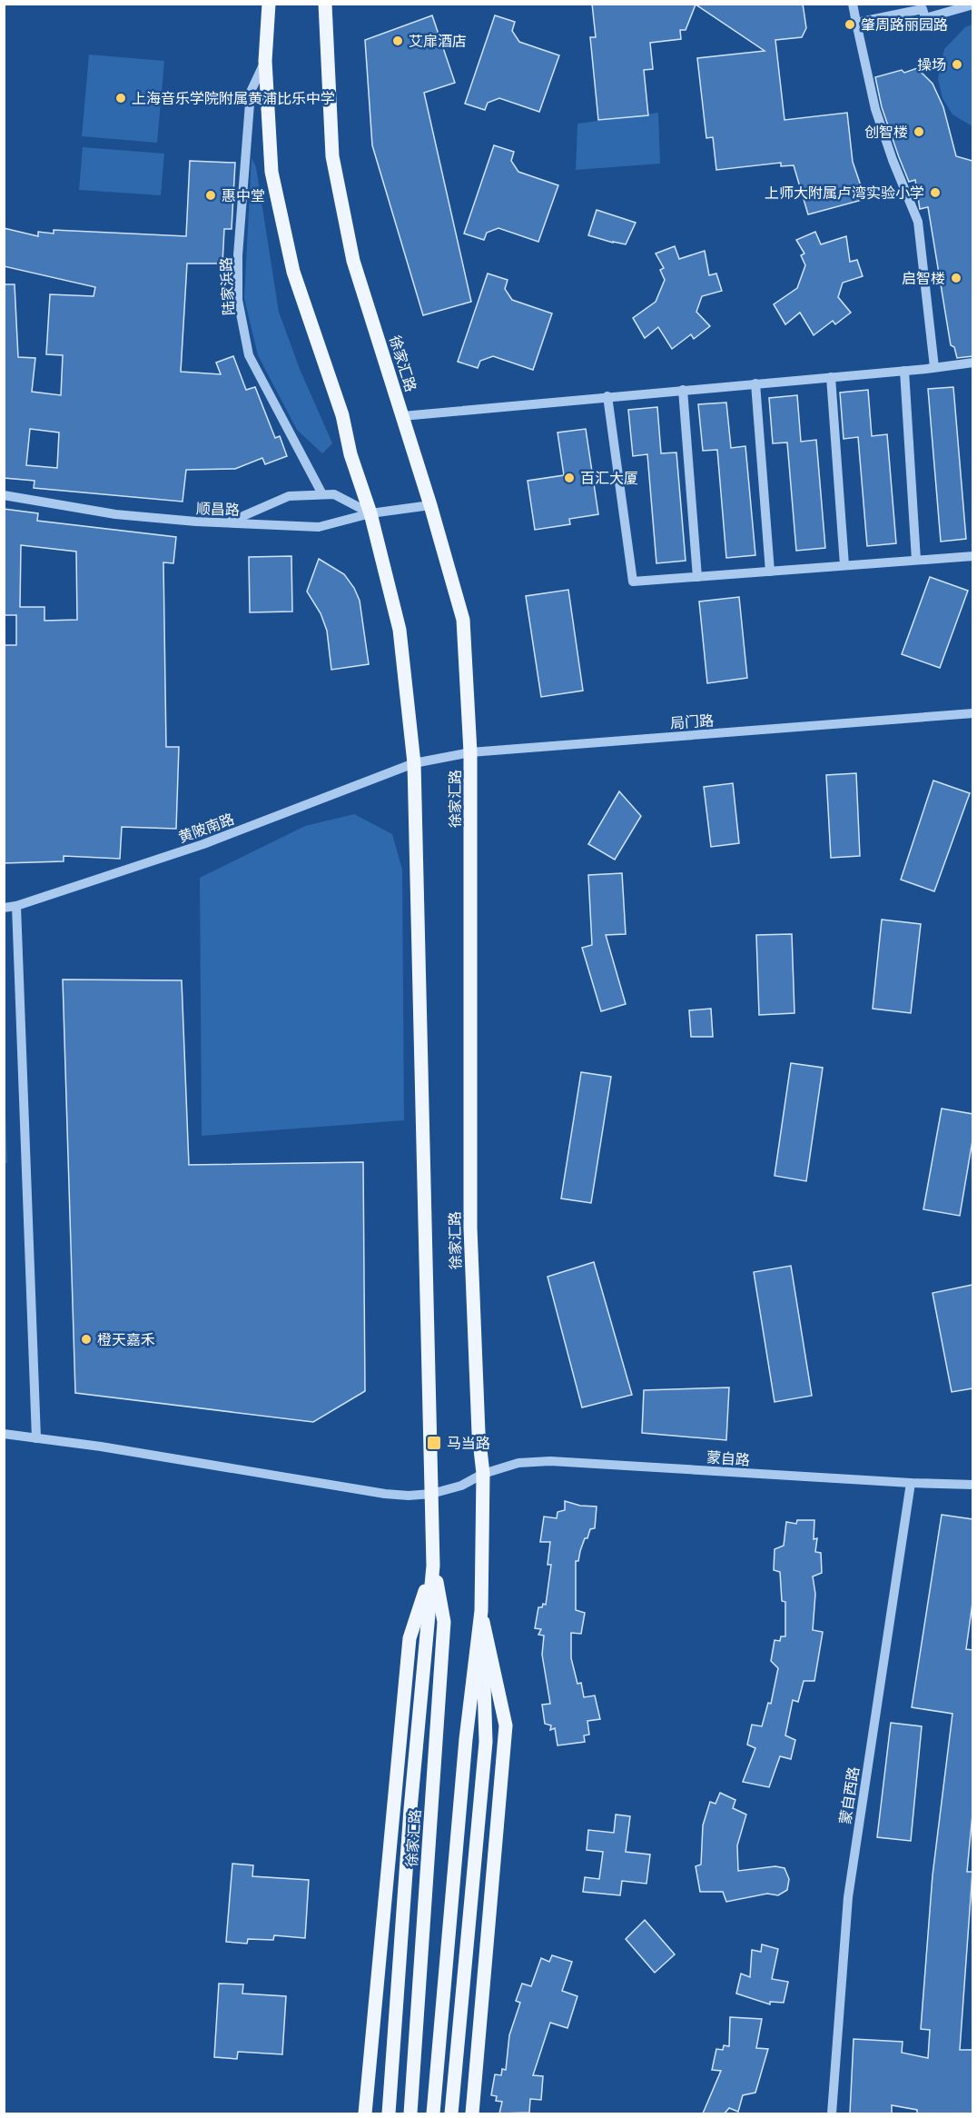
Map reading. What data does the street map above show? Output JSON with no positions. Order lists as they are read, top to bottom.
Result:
{
  "streets": {
    "main road": ["徐家汇路"],
    "street": [
      "陆家浜路",
      "顺昌路",
      "局门路",
      "黄陂南路",
      "蒙自路",
      "蒙自西路"
    ]
  },
  "crossings": [
    ["陆家浜路", "徐家汇路"],
    ["徐家汇路", "顺昌路"],
    ["徐家汇路", "局门路"],
    ["徐家汇路", "黄陂南路"],
    ["徐家汇路", "蒙自路"],
    ["局门路", "黄陂南路"],
    ["蒙自路", "蒙自西路"]
  ],
  "places": {
    "other": [
      "肇周路丽园路",
      "艾扉酒店",
      "操场",
      "上海音乐学院附属黄浦比乐中学",
      "创智楼",
      "上师大附属卢湾实验小学",
      "惠中堂",
      "启智楼",
      "百汇大厦",
      "橙天嘉禾"
    ],
    "transit": ["马当路"]
  }
}
